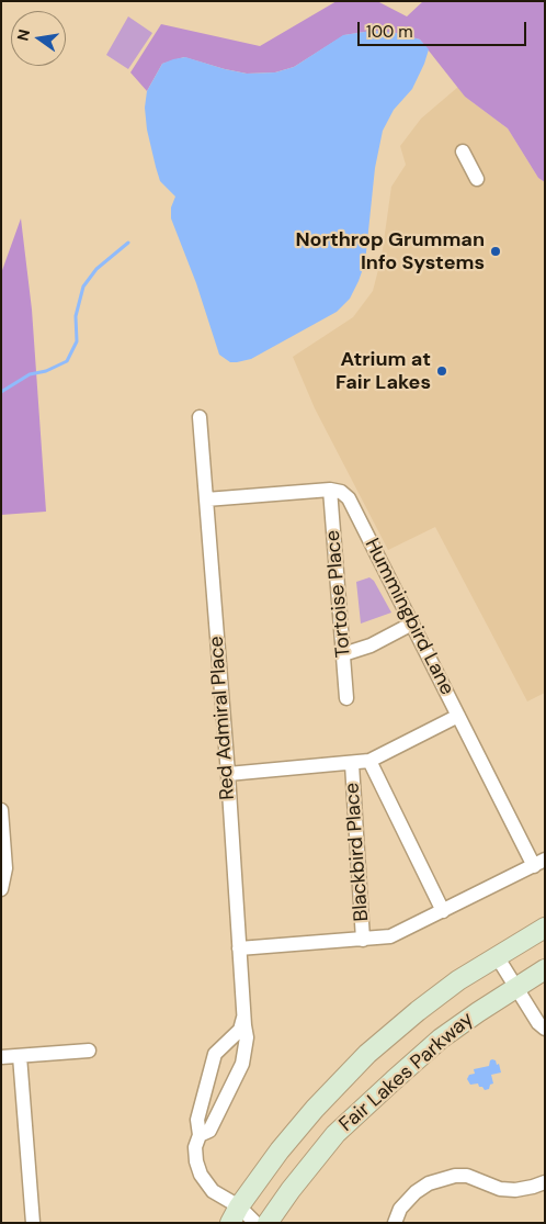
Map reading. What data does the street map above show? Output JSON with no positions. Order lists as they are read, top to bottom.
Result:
{
  "streets": {
    "main road": ["Fair Lakes Parkway"],
    "street": [
      "Tortoise Place",
      "Hummingbird Lane",
      "Red Admiral Place",
      "Blackbird Place"
    ]
  },
  "crossings": [
    ["Tortoise Place", "Hummingbird Lane"]
  ],
  "places": ["Northrop Grumman Info Systems", "Atrium at Fair Lakes"],
  "scale_bar": "100 m",
  "north": "left"
}
